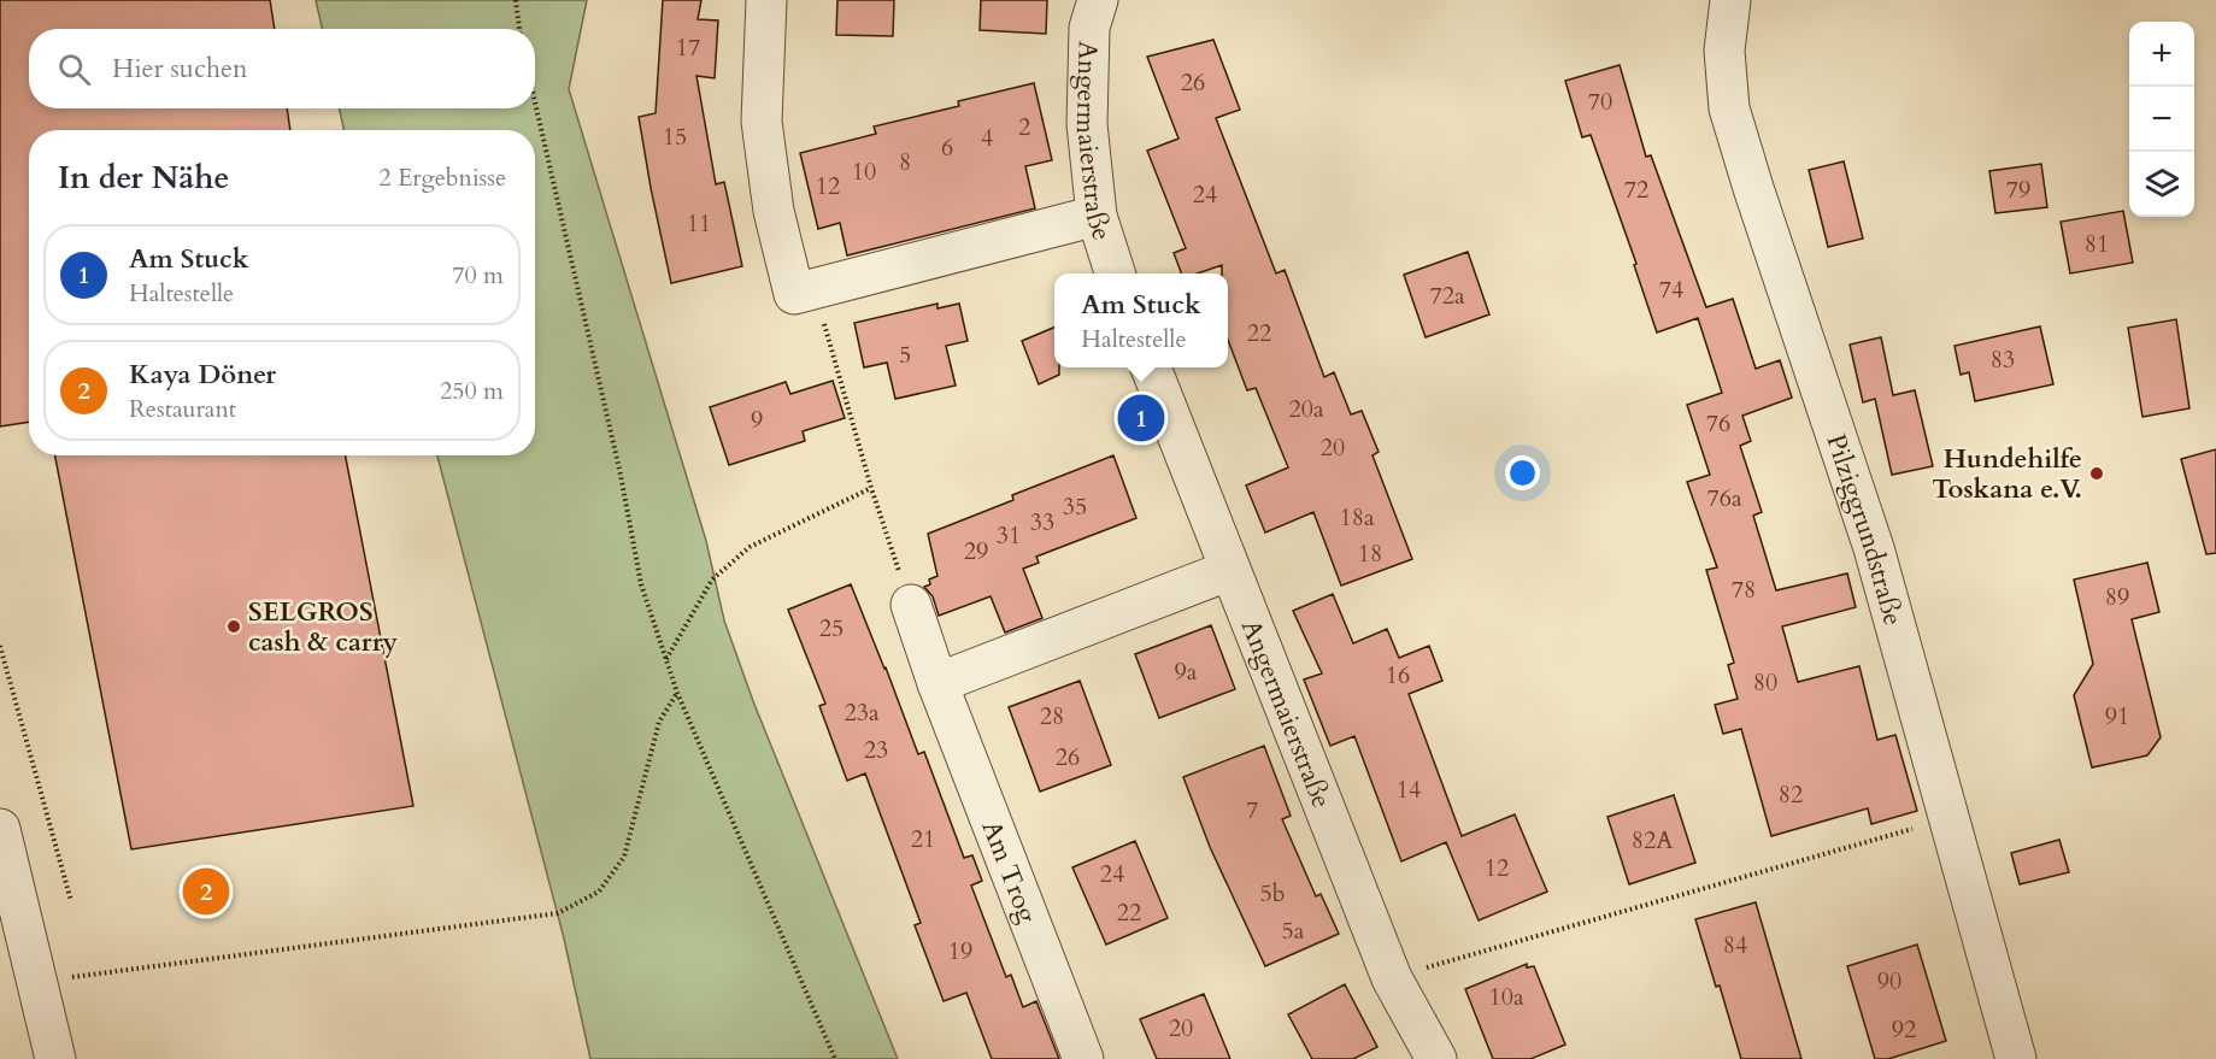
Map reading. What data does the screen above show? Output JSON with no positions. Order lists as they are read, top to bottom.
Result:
{
  "streets": {
    "street": ["Angermaierstraße", "Pilziggrundstraße", "Am Trog"]
  },
  "places": ["Hundehilfe Toskana e.V.", "SELGROS cash & carry"],
  "house_numbers": [
    "17",
    "26",
    "70",
    "2",
    "15",
    "4",
    "6",
    "8",
    "10",
    "12",
    "72",
    "79",
    "24",
    "11",
    "81",
    "74",
    "72a",
    "22",
    "5",
    "83",
    "20a",
    "9",
    "76",
    "20",
    "76a",
    "35",
    "18a",
    "33",
    "31",
    "29",
    "18",
    "78",
    "89",
    "25",
    "9a",
    "16",
    "80",
    "23a",
    "28",
    "91",
    "23",
    "26",
    "14",
    "82",
    "7",
    "21",
    "82A",
    "12",
    "24",
    "5b",
    "22",
    "5a",
    "84",
    "19",
    "90",
    "10a",
    "20",
    "92"
  ],
  "page": {
    "map_buttons": ["+", "−"],
    "search": "Hier suchen",
    "heading": ["In der Nähe", "2 Ergebnisse"],
    "list": [
      {
        "mark": "1",
        "name": "Am Stuck",
        "note": "Haltestelle",
        "value": "70 m"
      },
      {
        "mark": "2",
        "name": "Kaya Döner",
        "note": "Restaurant",
        "value": "250 m"
      }
    ],
    "popup": ["Am Stuck", "Haltestelle"],
    "pins": ["1", "2"]
  }
}
